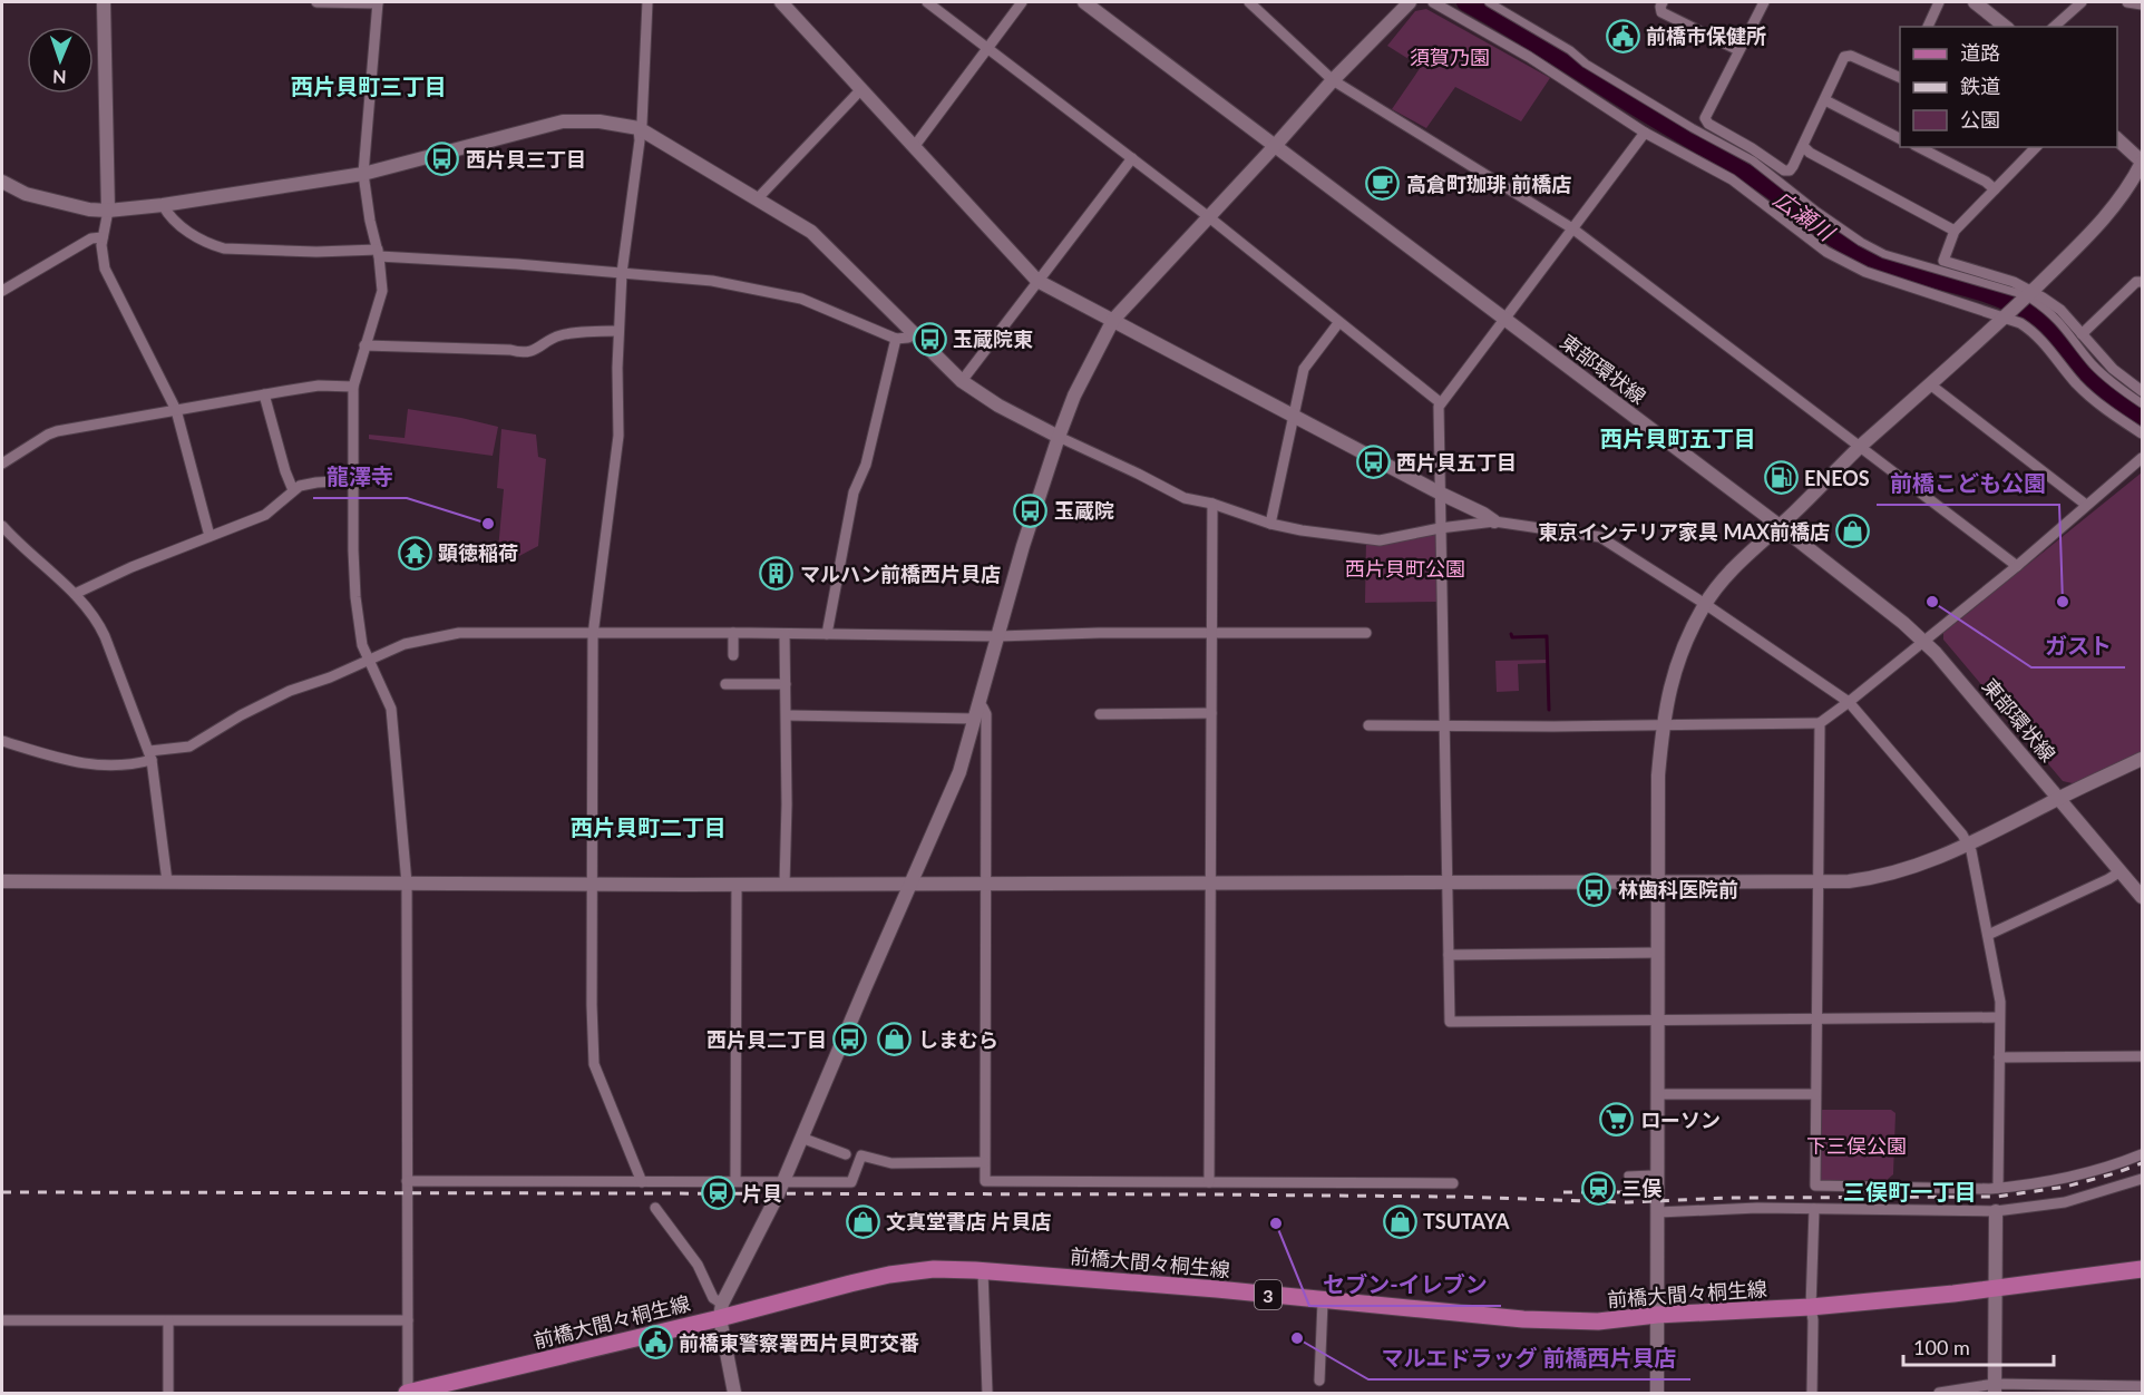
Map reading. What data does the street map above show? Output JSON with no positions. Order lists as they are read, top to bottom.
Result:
{
  "streets": {
    "main road": ["前橋大間々桐生線", "3"],
    "street": ["東部環状線"]
  },
  "districts": [
    "西片貝町三丁目",
    "西片貝町五丁目",
    "西片貝町二丁目",
    "三俣町一丁目"
  ],
  "water": ["広瀬川"],
  "parks": ["須賀乃園", "西片貝町公園", "下三俣公園"],
  "places": {
    "public building": ["前橋市保健所", "前橋東警察署西片貝町交番"],
    "bus stop": [
      "西片貝三丁目",
      "玉蔵院東",
      "西片貝五丁目",
      "玉蔵院",
      "林歯科医院前",
      "西片貝二丁目"
    ],
    "cafe": ["高倉町珈琲 前橋店"],
    "fuel station": ["ENEOS"],
    "other": [
      "龍澤寺",
      "ガスト",
      "前橋こども公園",
      "セブン-イレブン",
      "マルエドラッグ 前橋西片貝店"
    ],
    "shop": [
      "東京インテリア家具 MAX前橋店",
      "しまむら",
      "文真堂書店 片貝店",
      "TSUTAYA"
    ],
    "temple": ["顕徳稲荷"],
    "building": ["マルハン前橋西片貝店"],
    "supermarket": ["ローソン"],
    "station": ["三俣", "片貝"]
  },
  "legend": ["道路", "鉄道", "公園"],
  "scale_bar": "100 m",
  "north": "bottom"
}
